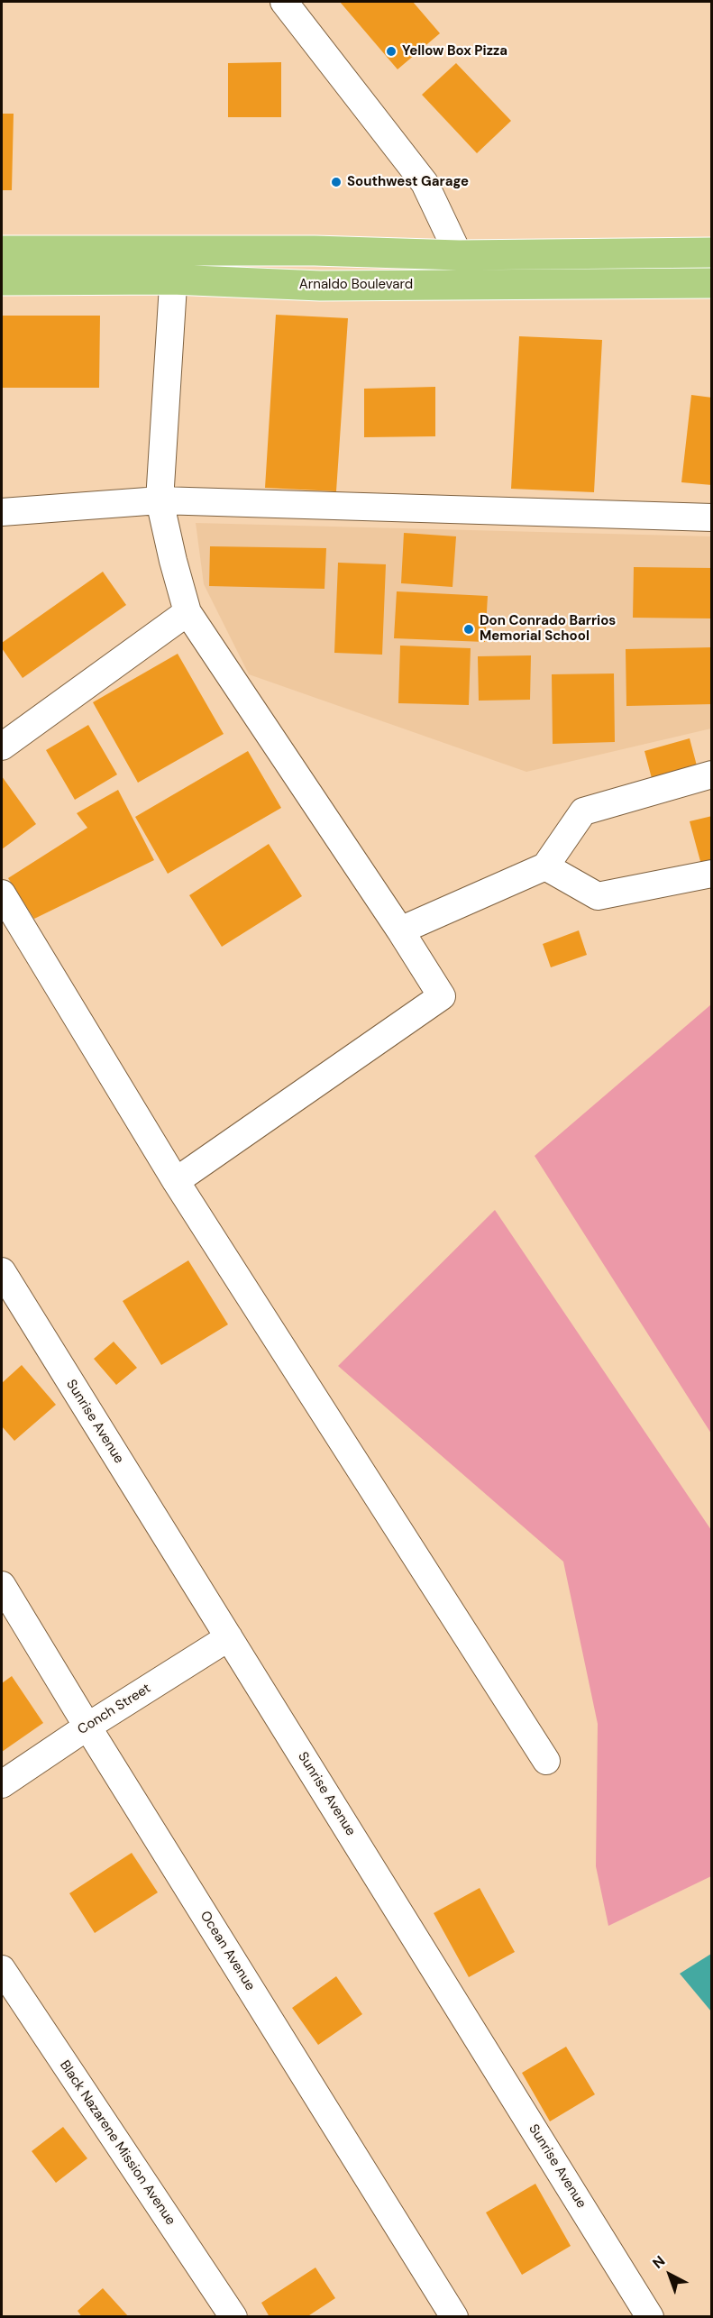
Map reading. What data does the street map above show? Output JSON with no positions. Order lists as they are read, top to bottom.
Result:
{
  "streets": {
    "highway": ["Arnaldo Boulevard"],
    "street": [
      "Sunrise Avenue",
      "Conch Street",
      "Ocean Avenue",
      "Black Nazarene Mission Avenue"
    ]
  },
  "crossings": [
    ["Sunrise Avenue", "Conch Street"],
    ["Conch Street", "Ocean Avenue"]
  ],
  "places": ["Yellow Box Pizza", "Southwest Garage", "Don Conrado Barrios Memorial School"],
  "north": "top left"
}
